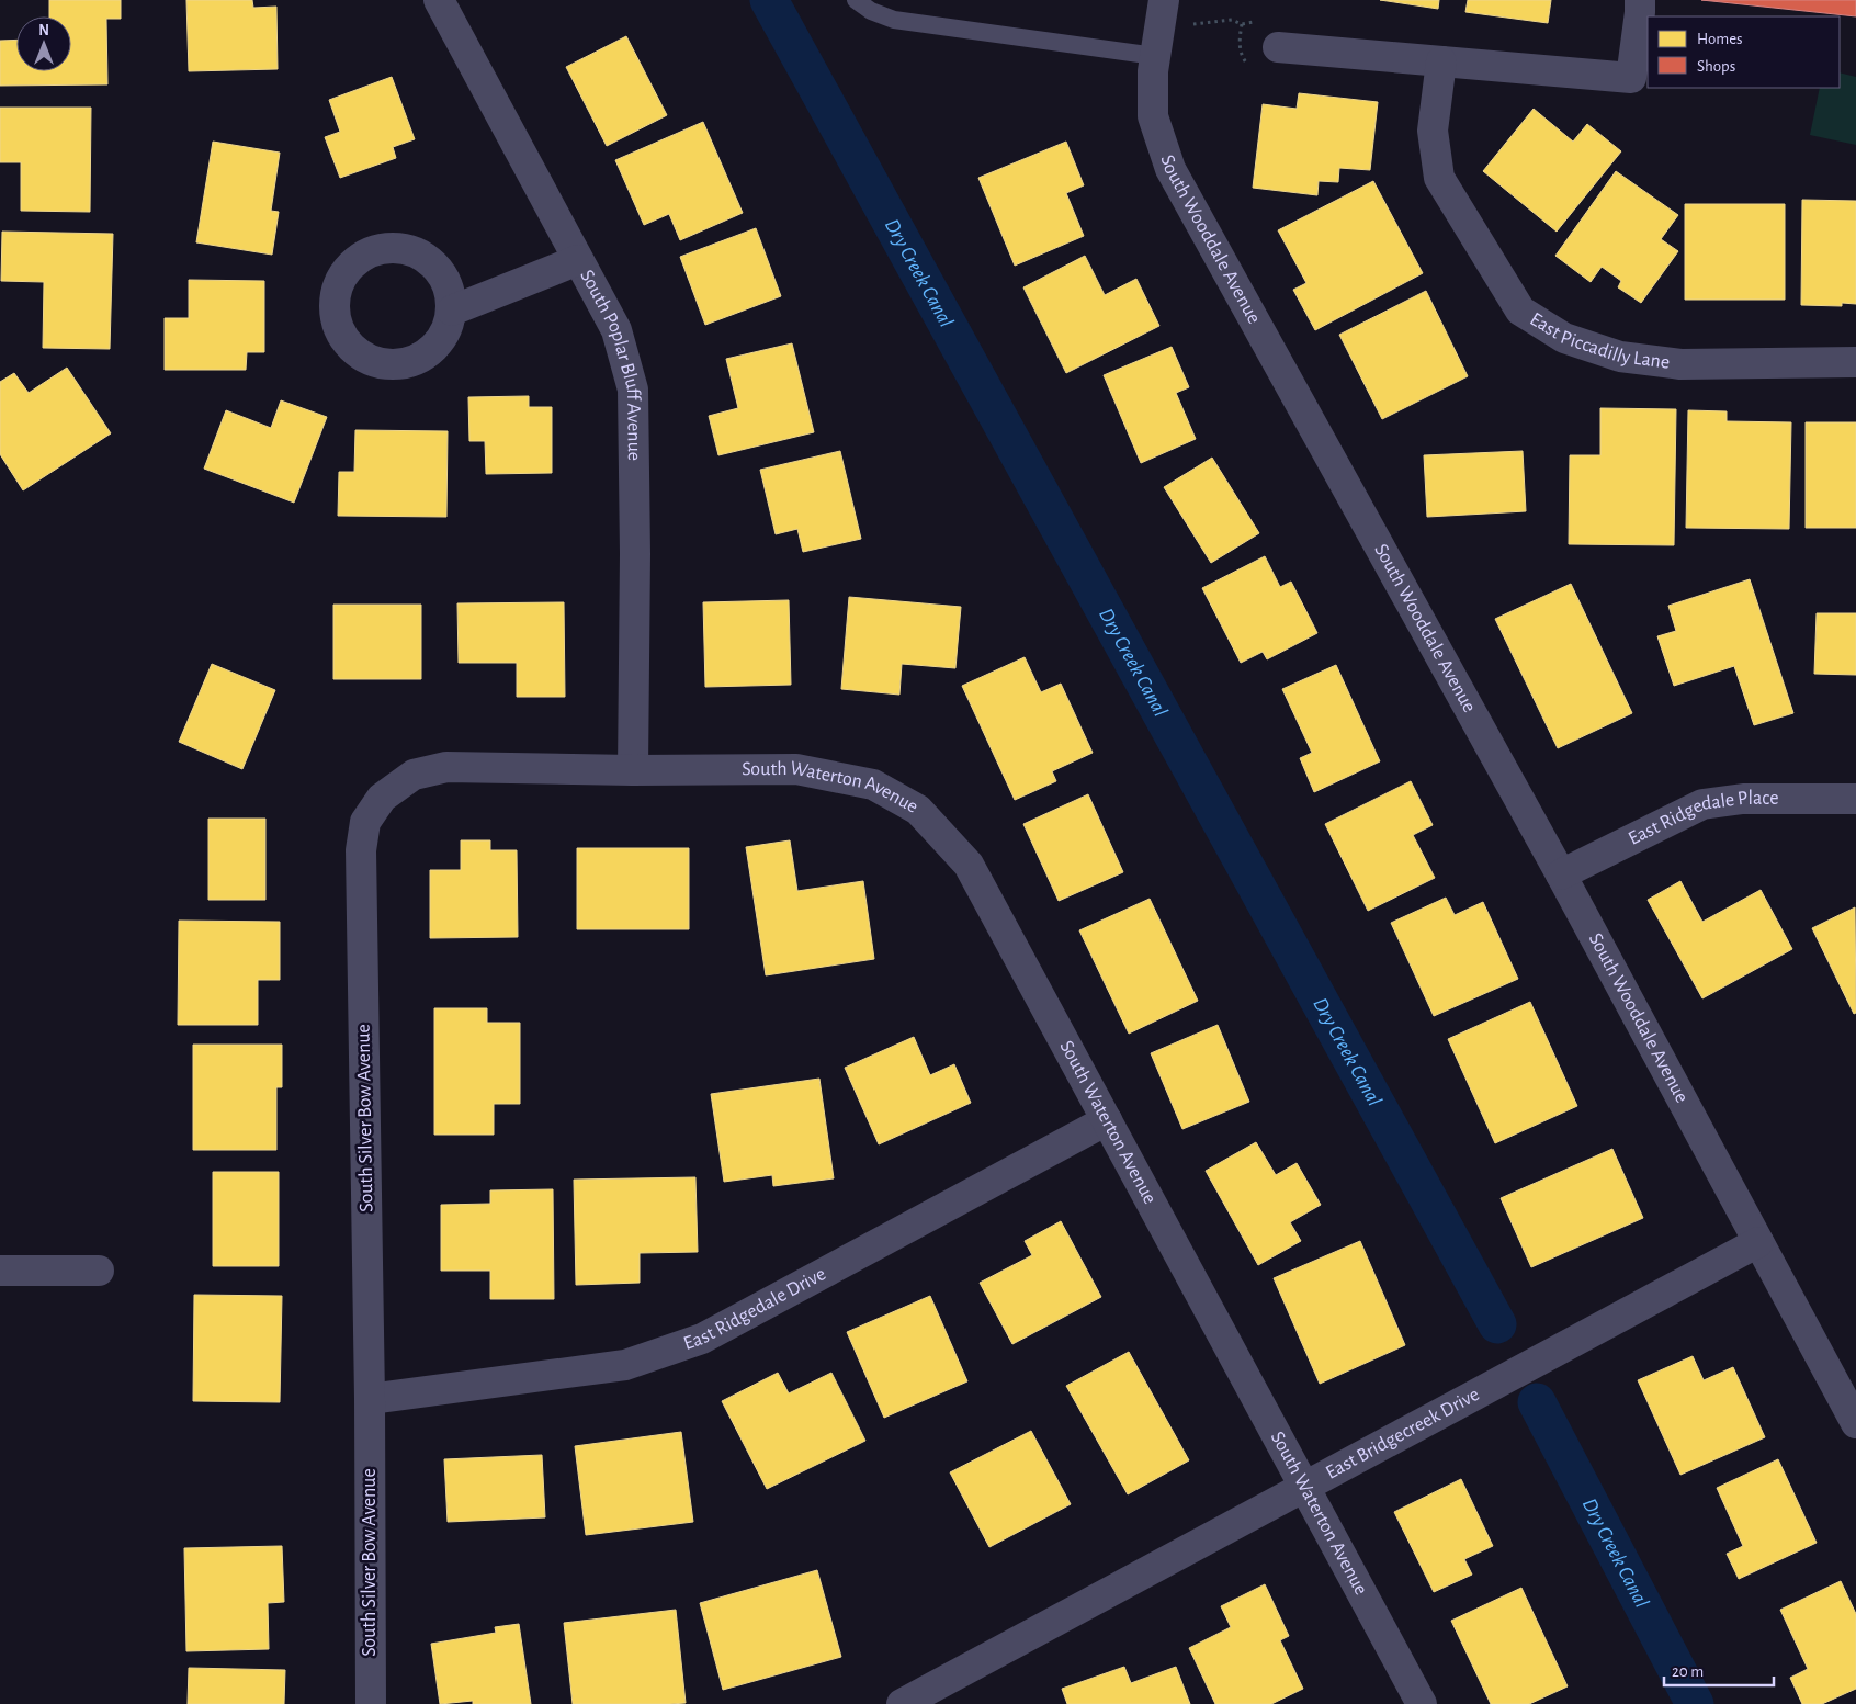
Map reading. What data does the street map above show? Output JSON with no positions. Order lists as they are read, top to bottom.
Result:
{
  "streets": {
    "street": [
      "South Wooddale Avenue",
      "East Piccadilly Lane",
      "South Poplar Bluff Avenue",
      "South Waterton Avenue",
      "East Ridgedale Place",
      "South Silver Bow Avenue",
      "East Ridgedale Drive",
      "East Bridgecreek Drive"
    ]
  },
  "crossings": [
    ["South Wooddale Avenue", "East Ridgedale Place"],
    ["South Wooddale Avenue", "East Bridgecreek Drive"],
    ["South Poplar Bluff Avenue", "South Waterton Avenue"],
    ["South Poplar Bluff Avenue", "South Silver Bow Avenue"],
    ["South Waterton Avenue", "South Silver Bow Avenue"],
    ["South Waterton Avenue", "East Ridgedale Drive"],
    ["South Waterton Avenue", "East Bridgecreek Drive"],
    ["South Silver Bow Avenue", "East Ridgedale Drive"]
  ],
  "water": ["Dry Creek Canal"],
  "legend": ["Homes", "Shops"],
  "scale_bar": "20 m",
  "north": "top"
}
